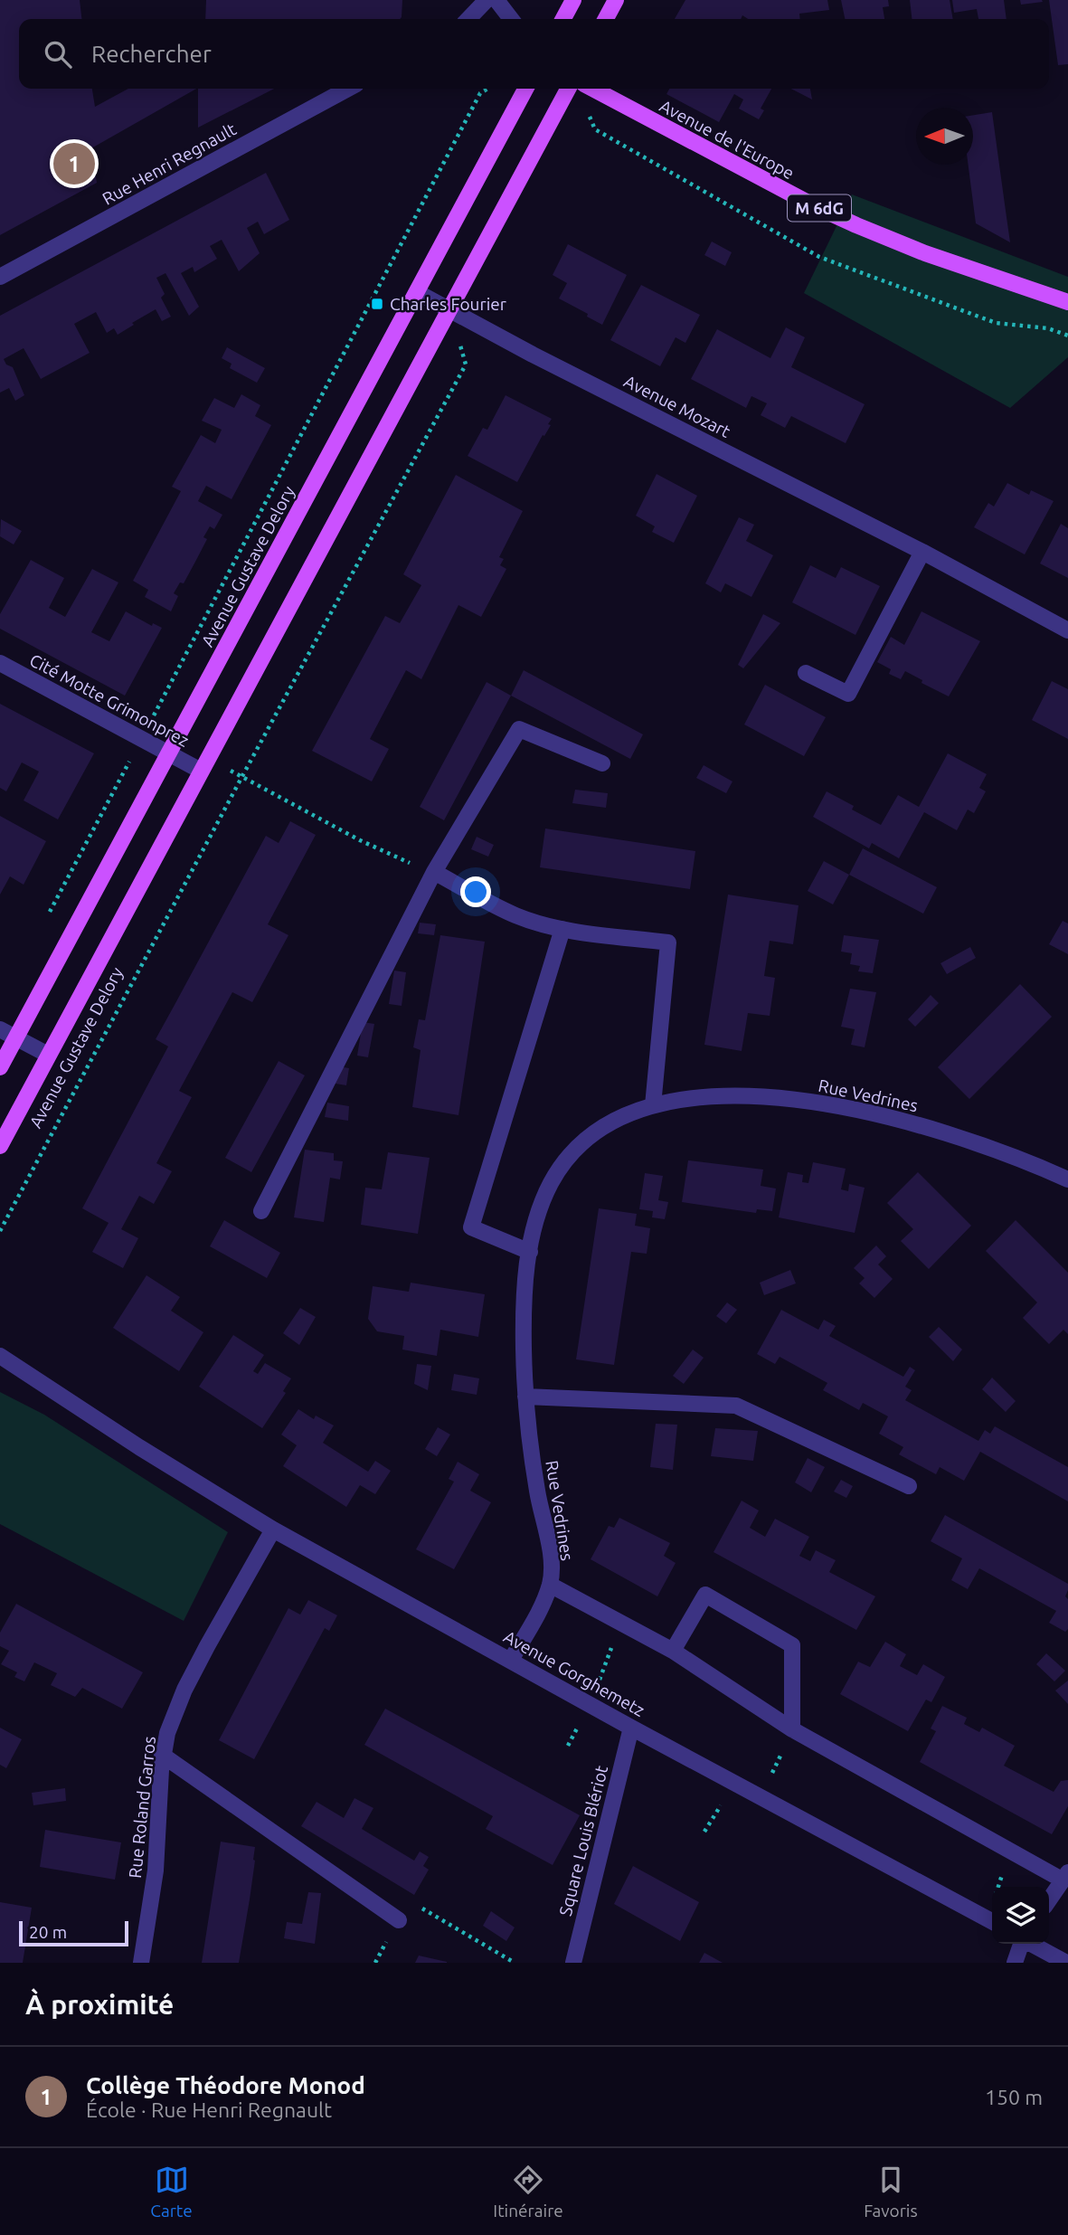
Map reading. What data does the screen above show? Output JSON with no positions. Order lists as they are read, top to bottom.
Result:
{
  "streets": {
    "main road": ["Avenue de l'Europe", "M 6dG", "Avenue Gustave Delory"],
    "street": [
      "Rue Henri Regnault",
      "Avenue Mozart",
      "Cité Motte Grimonprez",
      "Rue Vedrines",
      "Avenue Gorghemetz",
      "Rue Roland Garros",
      "Square Louis Blériot"
    ]
  },
  "crossings": [
    ["Avenue Mozart", "Avenue Gustave Delory"],
    ["Avenue Gustave Delory", "Cité Motte Grimonprez"],
    ["Rue Vedrines", "Avenue Gorghemetz"],
    ["Avenue Gorghemetz", "Rue Roland Garros"],
    ["Avenue Gorghemetz", "Square Louis Blériot"]
  ],
  "places": {
    "transit": ["Charles Fourier"]
  },
  "scale_bar": "20 m",
  "north": "left",
  "page": {
    "search": "Rechercher",
    "pins": "1",
    "scale": "20 m",
    "heading": "À proximité",
    "list": [
      {
        "mark": "1",
        "name": "Collège Théodore Monod",
        "note": "École · Rue Henri Regnault",
        "value": "150 m"
      }
    ],
    "nav": ["Carte", "Itinéraire", "Favoris"]
  }
}
